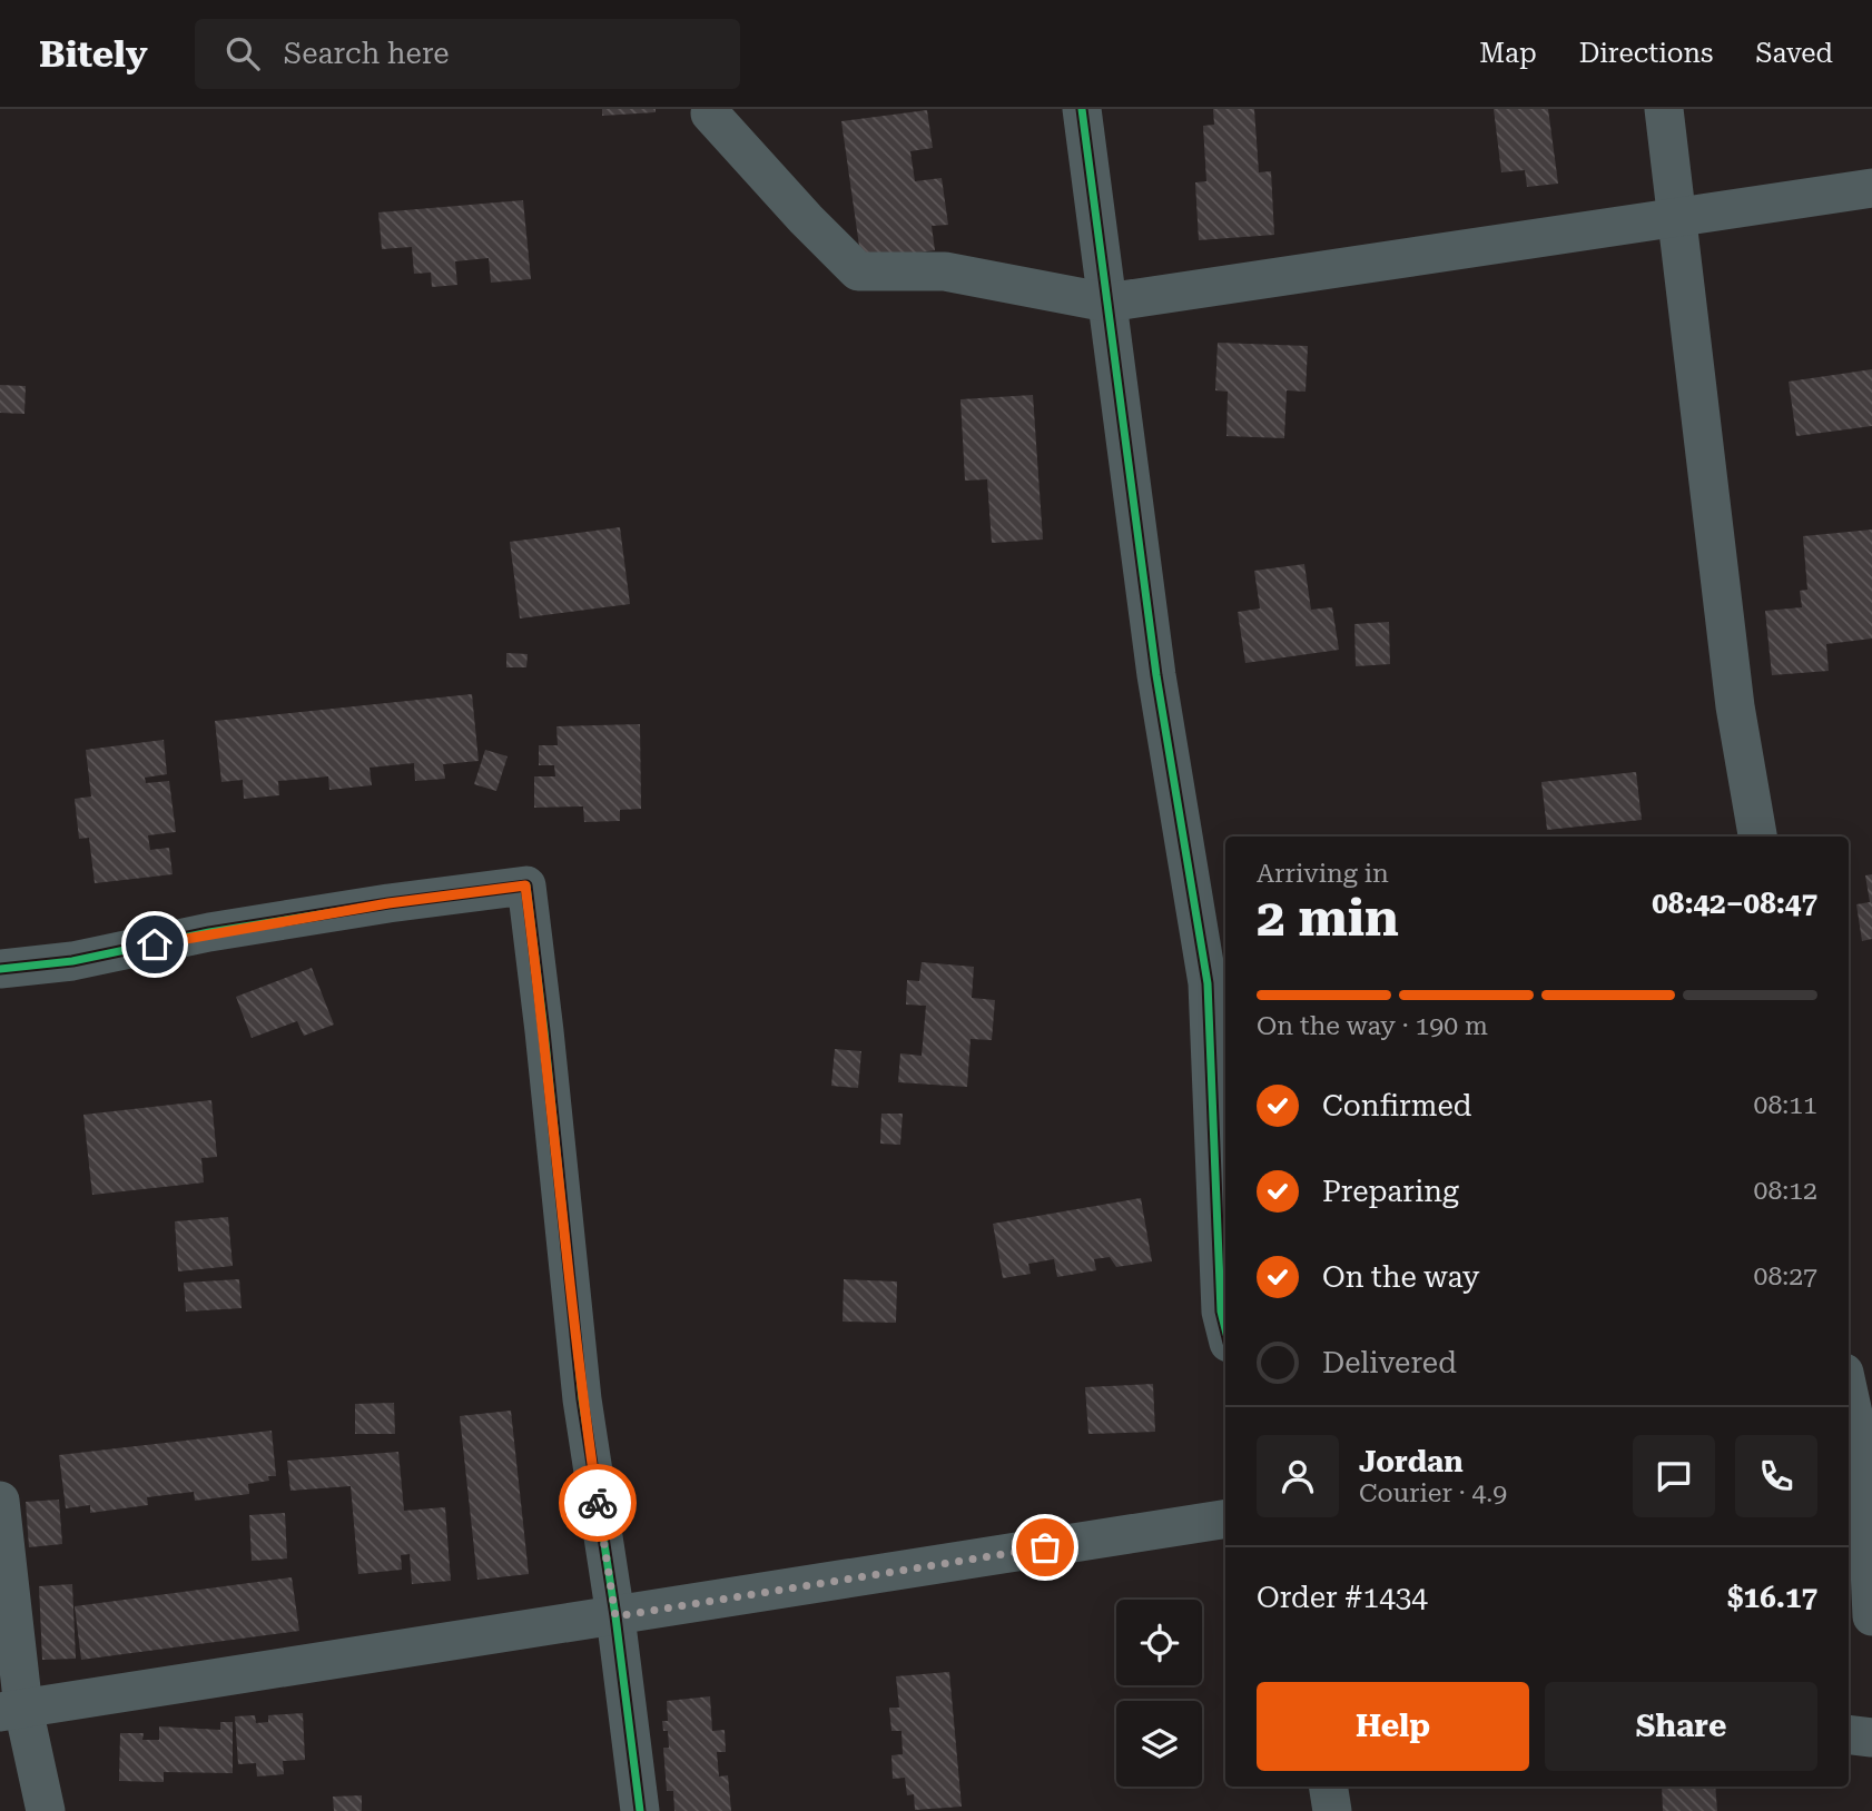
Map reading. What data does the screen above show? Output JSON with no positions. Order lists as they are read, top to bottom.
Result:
{
  "page": {
    "header": "Bitely",
    "search": "Search here",
    "nav": ["Map", "Directions", "Saved"],
    "heading": ["2 min", "Arriving in", "08:42–08:47"],
    "panel": [
      "Jordan",
      "Courier · 4.9",
      "Order #1434",
      "$16.17"
    ],
    "bar": "On the way · 190 m",
    "list": [
      ["Confirmed", "08:11"],
      ["Preparing", "08:12"],
      ["On the way", "08:27"],
      "Delivered"
    ],
    "buttons": ["Help", "Share"]
  }
}
